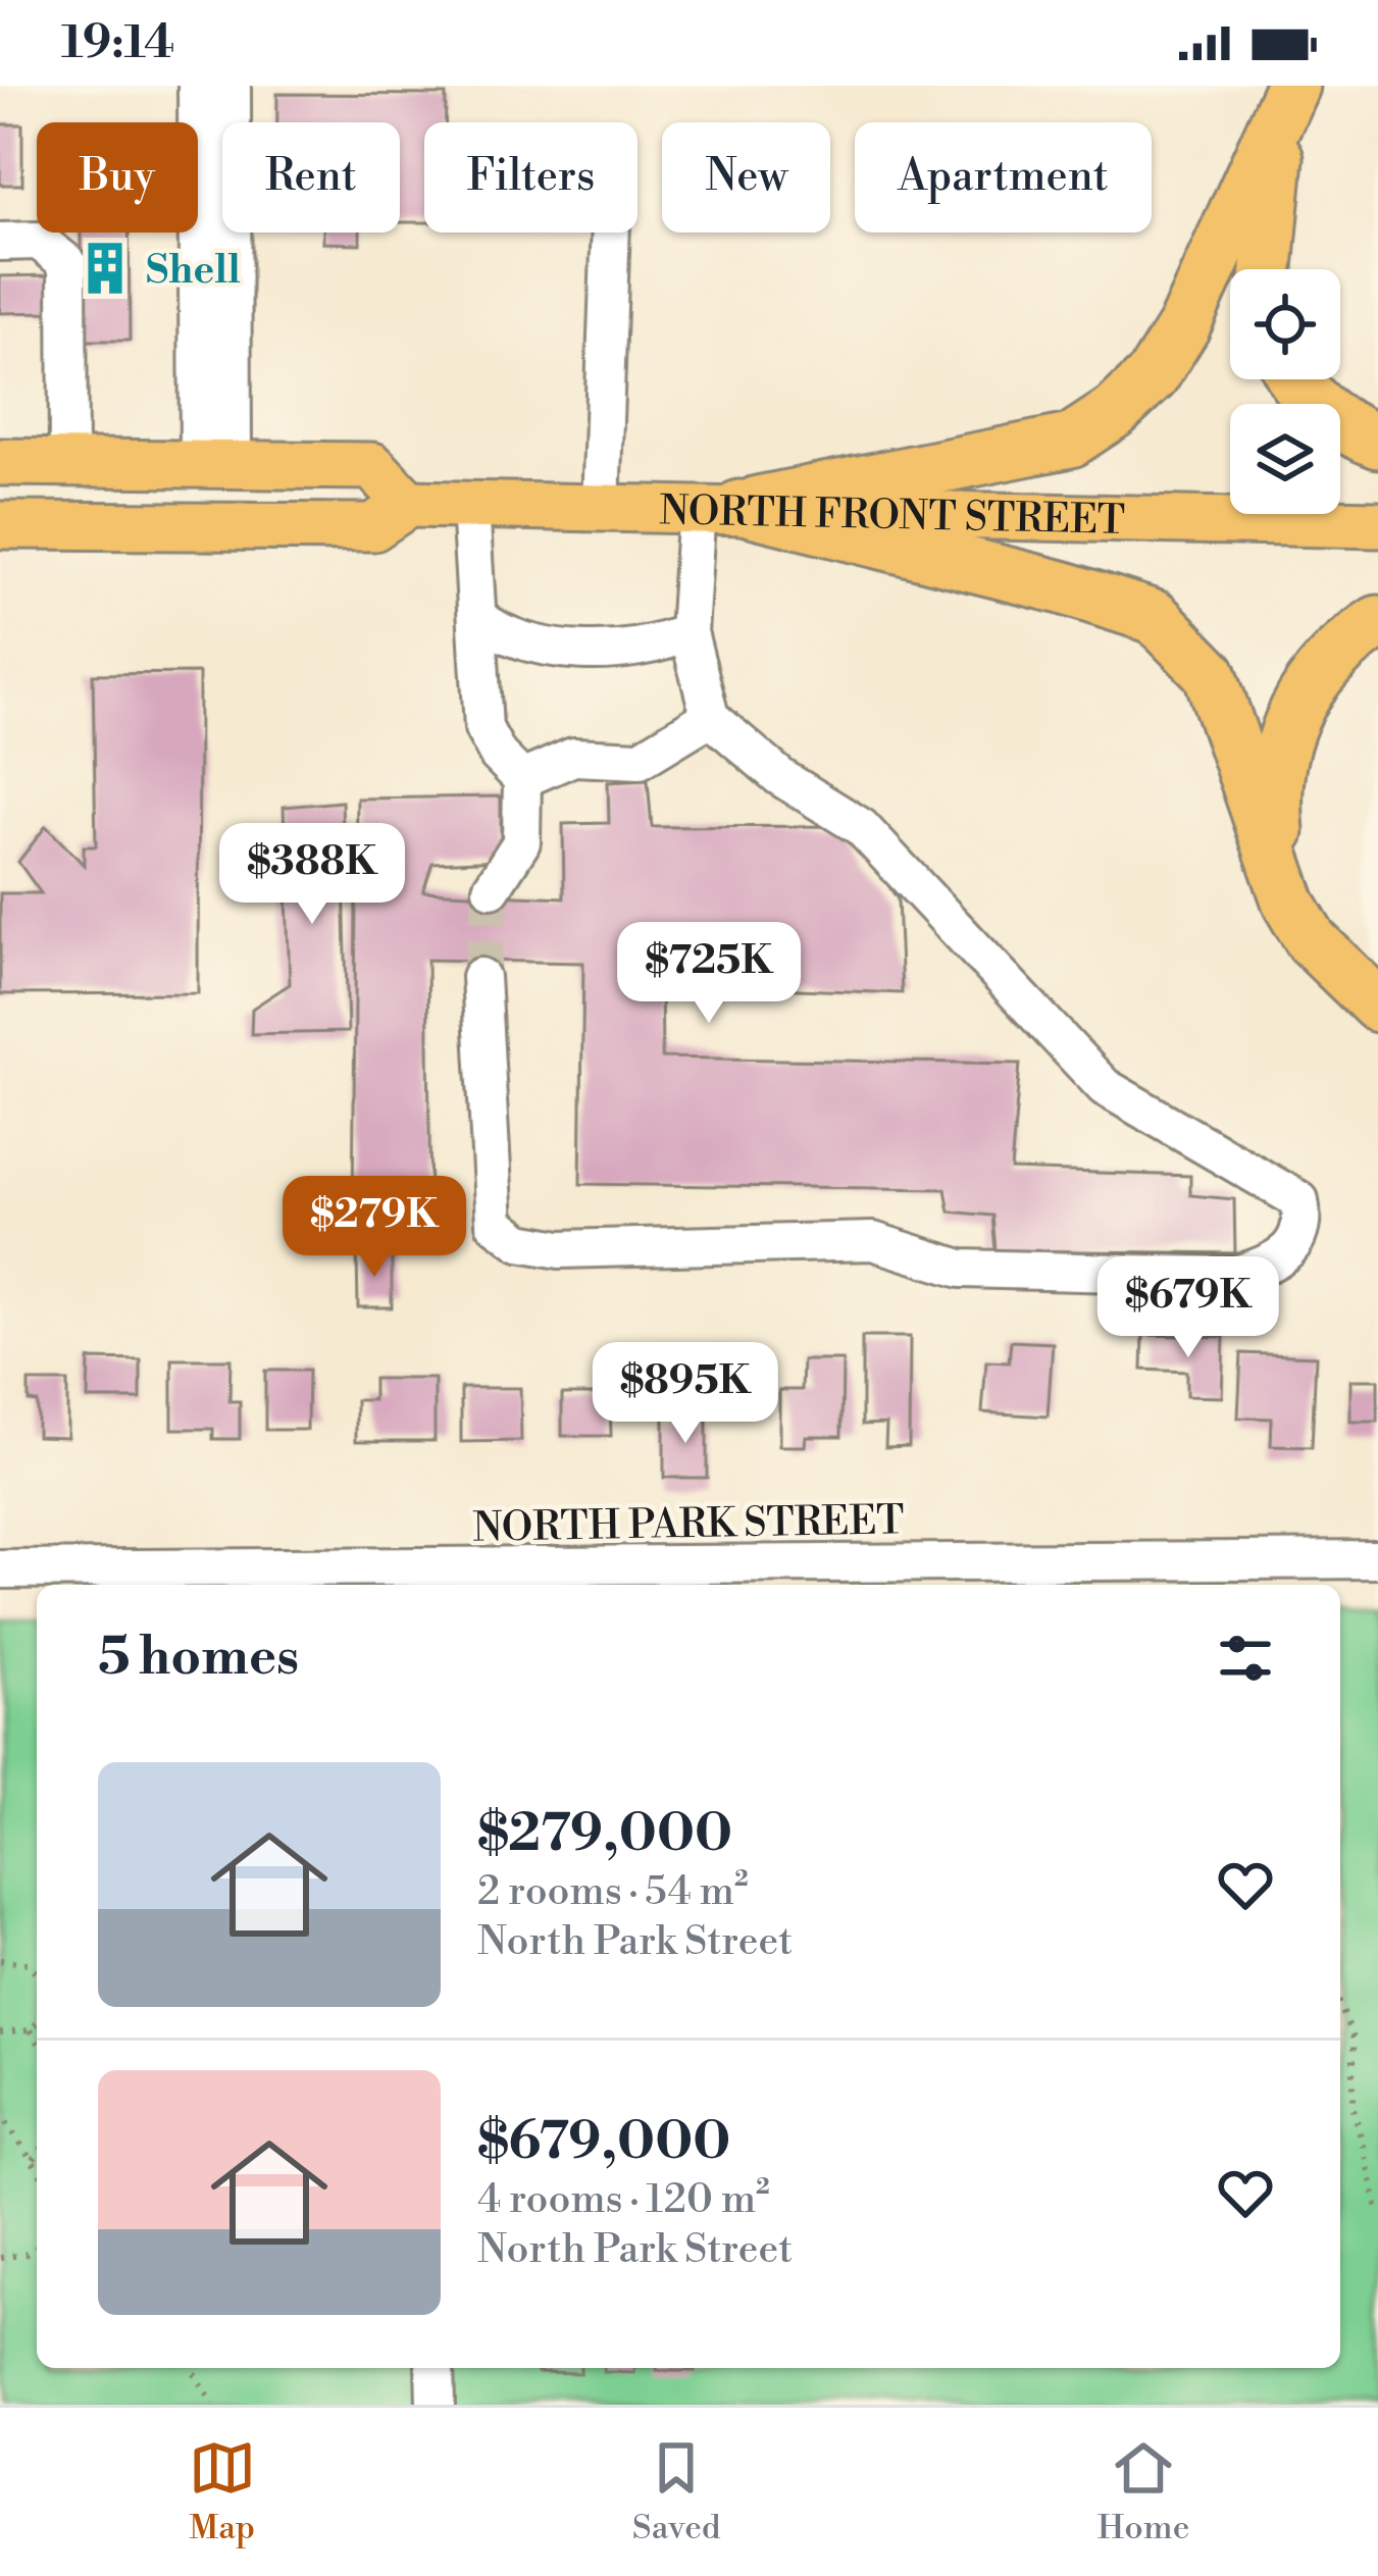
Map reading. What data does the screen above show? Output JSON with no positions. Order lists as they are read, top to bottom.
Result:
{
  "streets": {
    "main road": ["NORTH FRONT STREET"],
    "street": ["NORTH PARK STREET"]
  },
  "places": {
    "building": ["Shell"]
  },
  "page": {
    "status": "19:14",
    "chip": [
      "Buy",
      "Rent",
      "Filters",
      "New",
      "Apartment"
    ],
    "price": [
      "$388K",
      "$725K",
      "$279K",
      "$679K",
      "$895K"
    ],
    "heading": "5 homes",
    "list": [
      {
        "name": "$279,000",
        "note": "2 rooms · 54 m² · North Park Street"
      },
      {
        "name": "$679,000",
        "note": "4 rooms · 120 m² · North Park Street"
      }
    ],
    "tabs": ["Map", "Saved", "Home"]
  }
}
